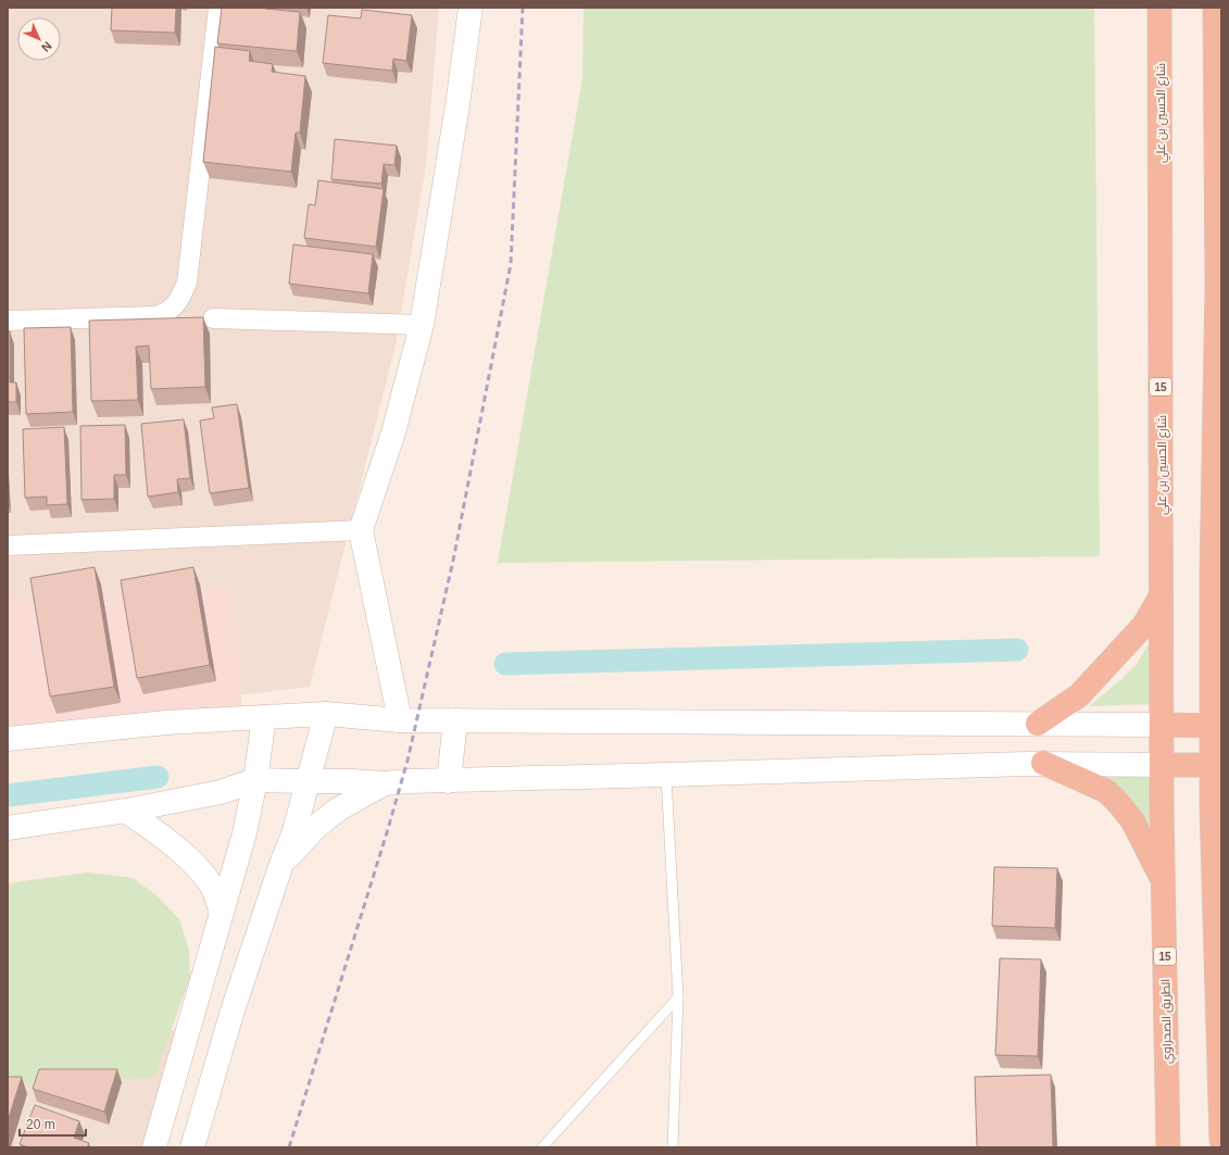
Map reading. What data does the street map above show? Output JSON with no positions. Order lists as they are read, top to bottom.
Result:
{
  "streets": {
    "highway": ["شارع الحسين بن علي", "15", "الطريق الصحراوي"]
  },
  "crossings": [
    ["شارع الحسين بن علي", "الطريق الصحراوي"]
  ],
  "scale_bar": "20 m",
  "north": "bottom right"
}
